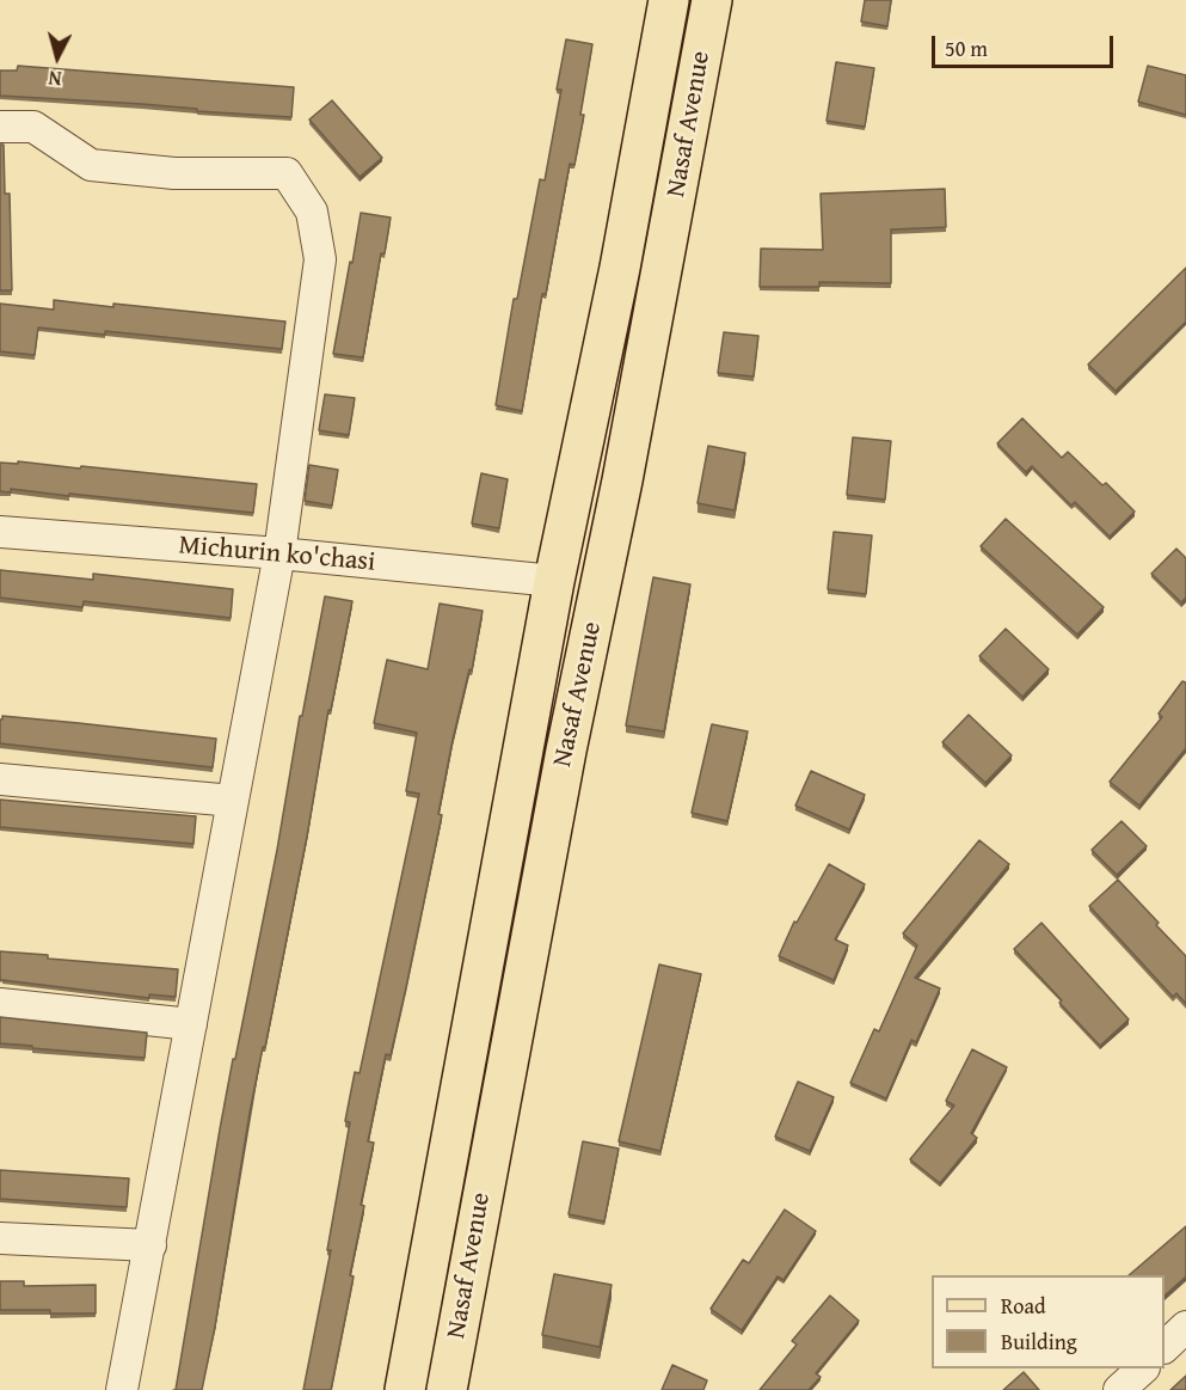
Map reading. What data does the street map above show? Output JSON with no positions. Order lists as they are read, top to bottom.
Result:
{
  "streets": {
    "main road": ["Nasaf Avenue"],
    "street": ["Michurin ko'chasi"]
  },
  "crossings": [
    ["Nasaf Avenue", "Michurin ko'chasi"]
  ],
  "legend": ["Road", "Building"],
  "scale_bar": "50 m",
  "north": "bottom"
}
